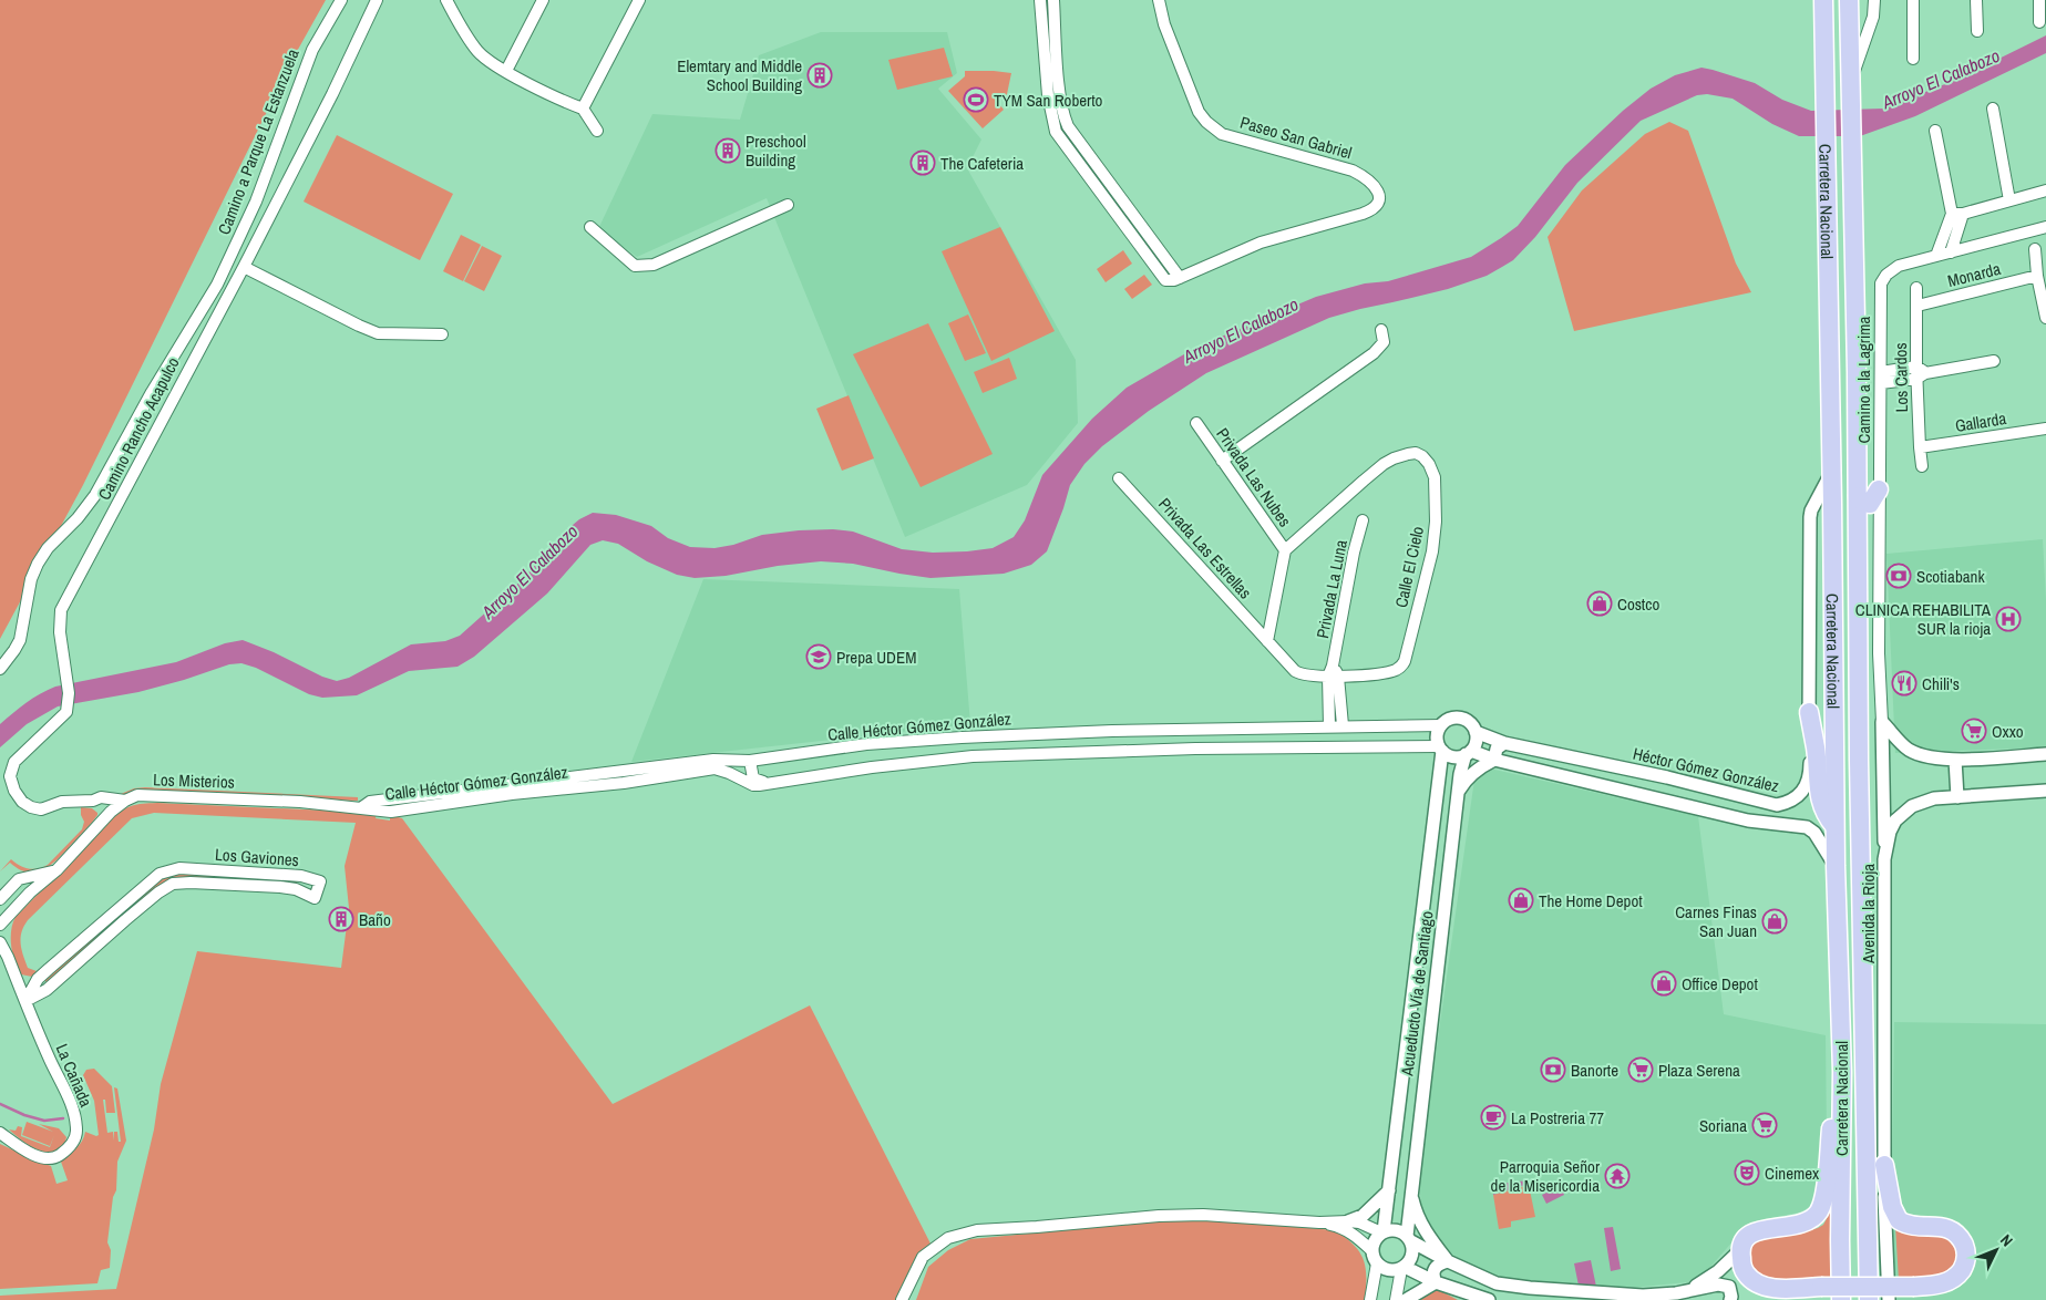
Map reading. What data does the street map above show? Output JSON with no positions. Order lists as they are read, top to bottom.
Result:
{
  "streets": {
    "highway": ["Carretera Nacional"],
    "street": [
      "Paseo San Gabriel",
      "Camino a Parque La Estanzuela",
      "Monarda",
      "Los Cardos",
      "Camino a la Lagrima",
      "Gallarda",
      "Camino Rancho Acapulco",
      "Privada Las Nubes",
      "Privada Las Estrellas",
      "Calle El Cielo",
      "Privada La Luna",
      "Calle Héctor Gómez González",
      "Héctor Gómez González",
      "Los Misterios",
      "Los Gaviones",
      "Avenida la Rioja",
      "Acueducto Vía de Santiago",
      "La Cañada"
    ]
  },
  "crossings": [
    ["Carretera Nacional", "Héctor Gómez González"],
    ["Monarda", "Los Cardos"],
    ["Los Cardos", "Gallarda"],
    ["Camino Rancho Acapulco", "Los Misterios"],
    ["Privada Las Nubes", "Calle El Cielo"],
    ["Privada Las Estrellas", "Calle El Cielo"],
    ["Calle El Cielo", "Privada La Luna"],
    ["Calle Héctor Gómez González", "Héctor Gómez González"],
    ["Calle Héctor Gómez González", "Los Misterios"],
    ["Calle Héctor Gómez González", "Acueducto Vía de Santiago"],
    ["Héctor Gómez González", "Acueducto Vía de Santiago"],
    ["Los Gaviones", "La Cañada"]
  ],
  "water": ["Arroyo El Calabozo"],
  "places": {
    "building": [
      "Elemtary and Middle School Building",
      "Preschool Building",
      "The Cafeteria",
      "Baño"
    ],
    "sports": ["TYM San Roberto"],
    "bank": ["Scotiabank", "Banorte"],
    "shop": [
      "Costco",
      "The Home Depot",
      "Carnes Finas San Juan",
      "Office Depot"
    ],
    "hospital": ["CLINICA REHABILITA SUR la rioja"],
    "school or university": ["Prepa UDEM"],
    "restaurant": ["Chili's"],
    "supermarket": ["Oxxo", "Plaza Serena", "Soriana"],
    "cafe": ["La Postreria 77"],
    "theatre": ["Cinemex"],
    "temple": ["Parroquia Señor de la Misericordia"]
  },
  "north": "top right"
}
